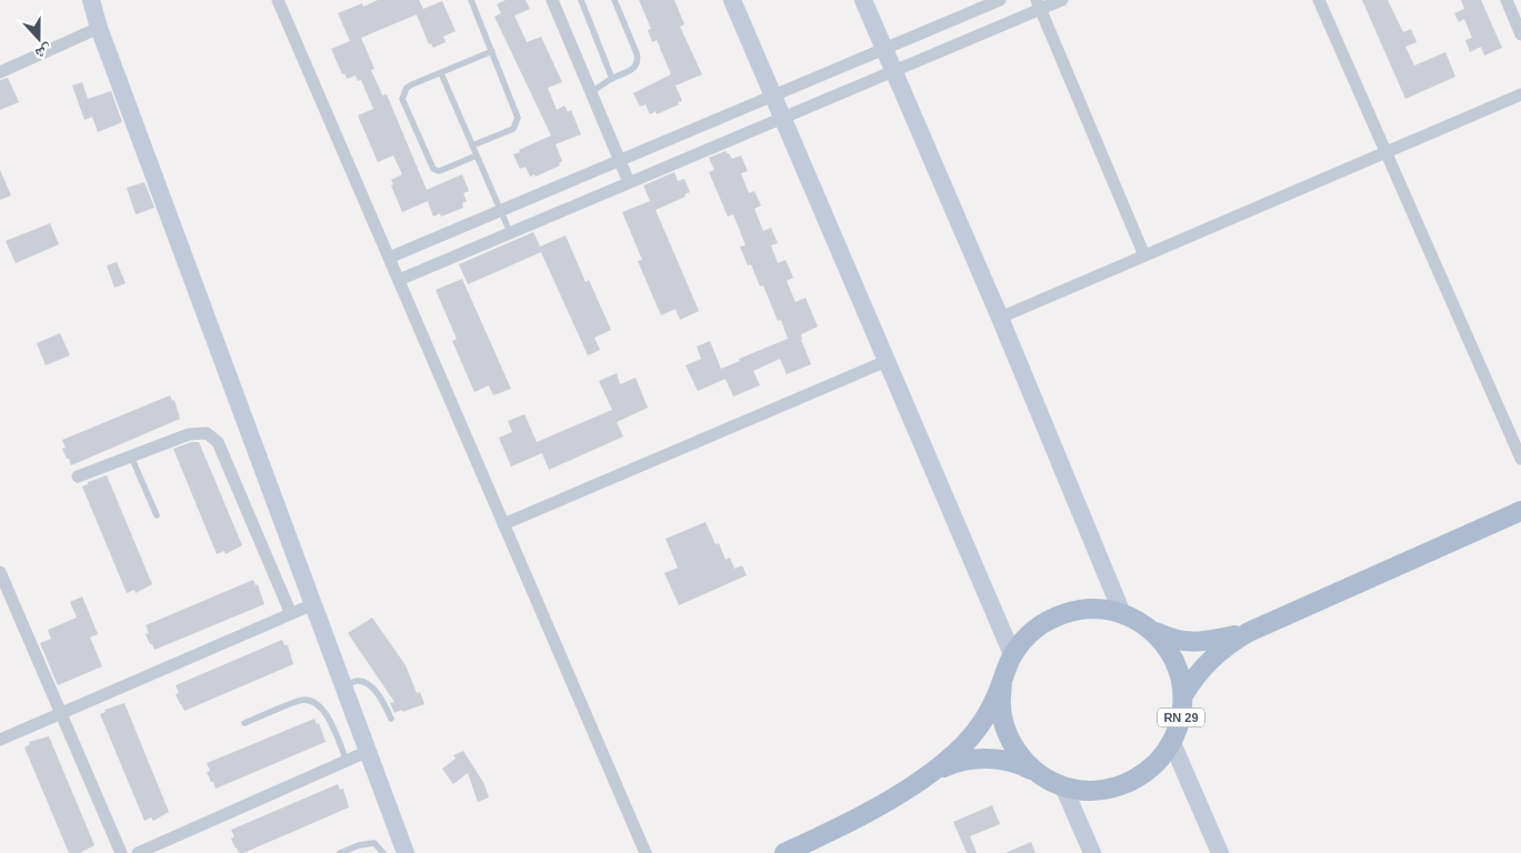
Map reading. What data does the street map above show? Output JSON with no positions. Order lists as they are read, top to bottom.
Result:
{
  "streets": {
    "main road": ["RN 29"]
  },
  "north": "bottom"
}
